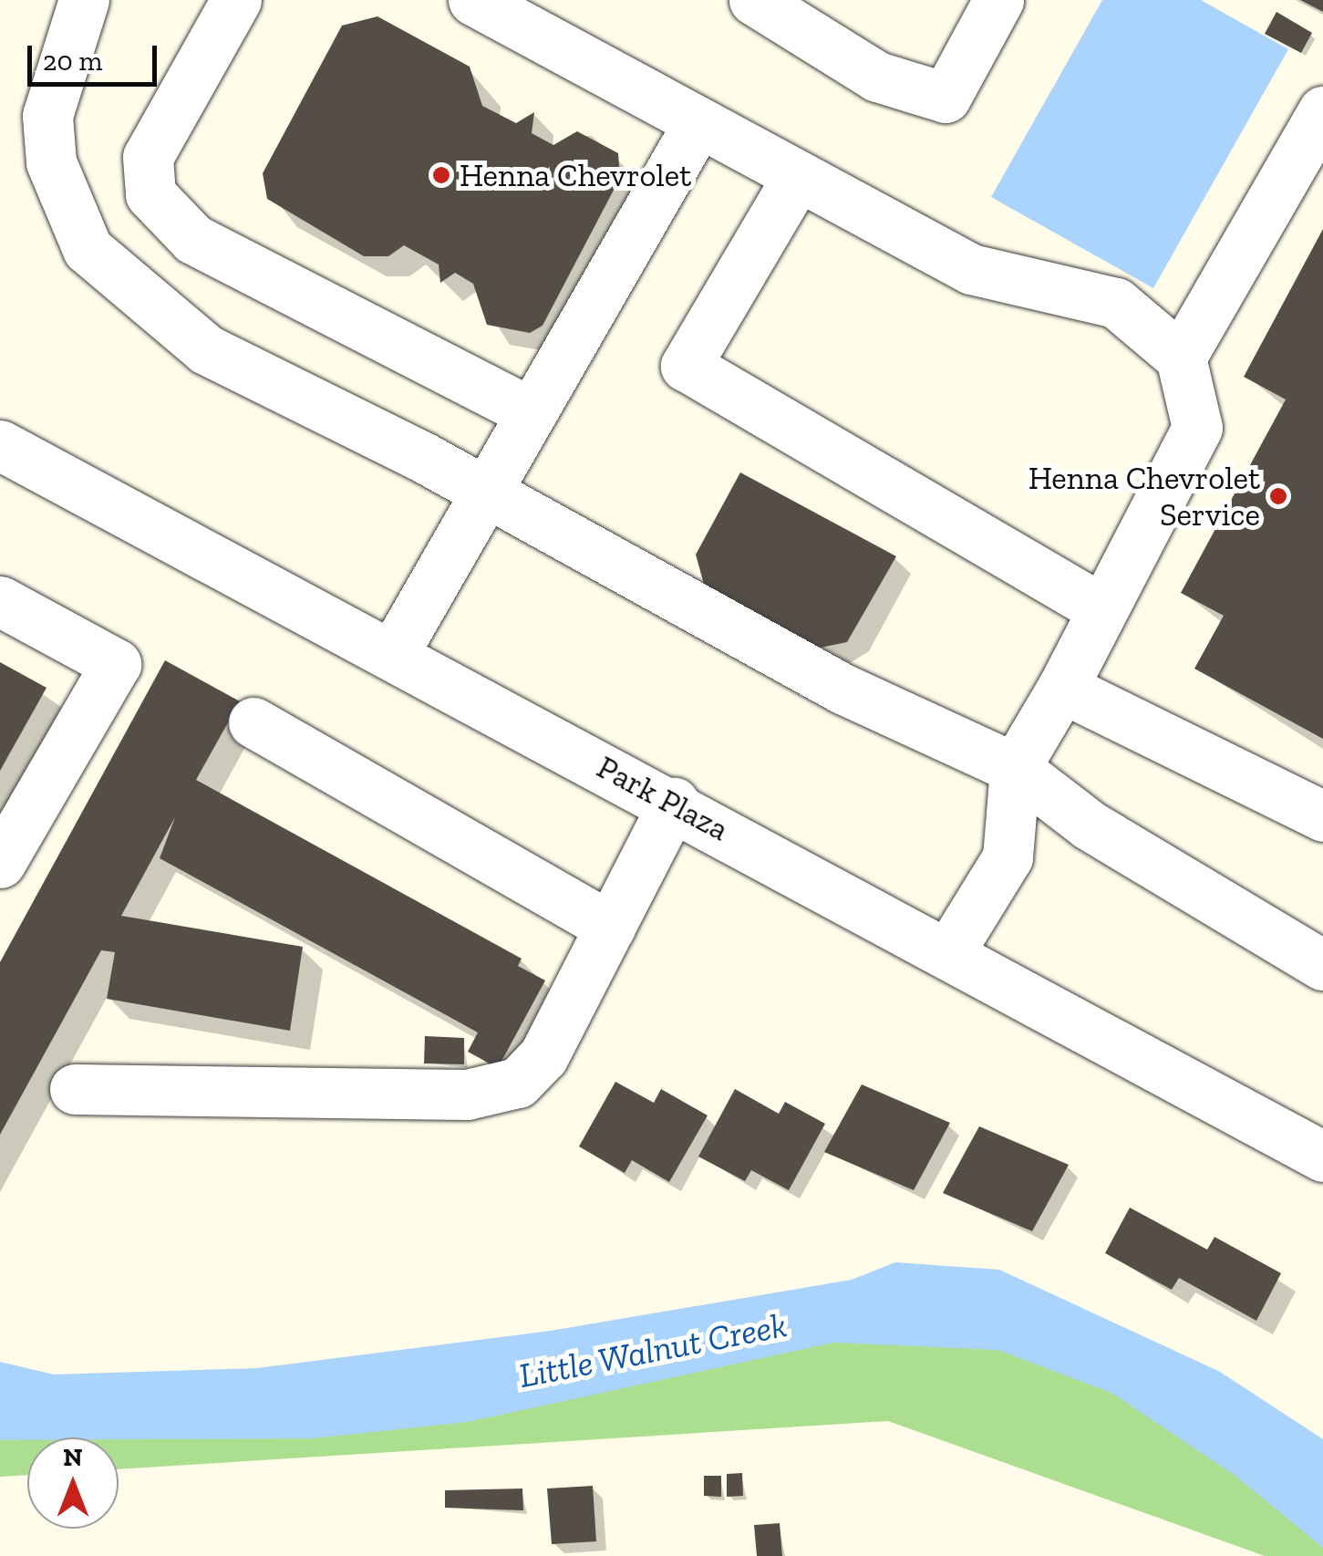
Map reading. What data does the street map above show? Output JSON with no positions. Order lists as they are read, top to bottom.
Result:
{
  "streets": {
    "street": ["Park Plaza"]
  },
  "water": ["Little Walnut Creek"],
  "places": ["Henna Chevrolet", "Henna Chevrolet Service"],
  "scale_bar": "20 m",
  "north": "top"
}
